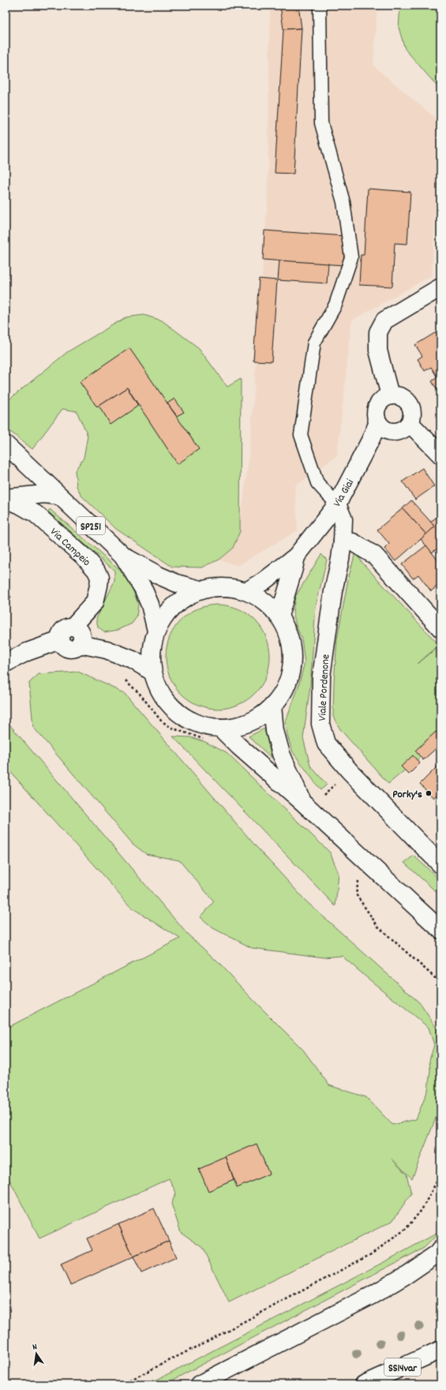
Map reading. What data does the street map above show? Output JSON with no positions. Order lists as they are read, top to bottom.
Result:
{
  "streets": {
    "main road": [
      "Via Giai",
      "SP251",
      "Via Campeio",
      "Viale Pordenone",
      "SS14var"
    ]
  },
  "crossings": [
    ["Via Giai", "Viale Pordenone"]
  ],
  "places": ["Porky's"],
  "north": "top"
}
